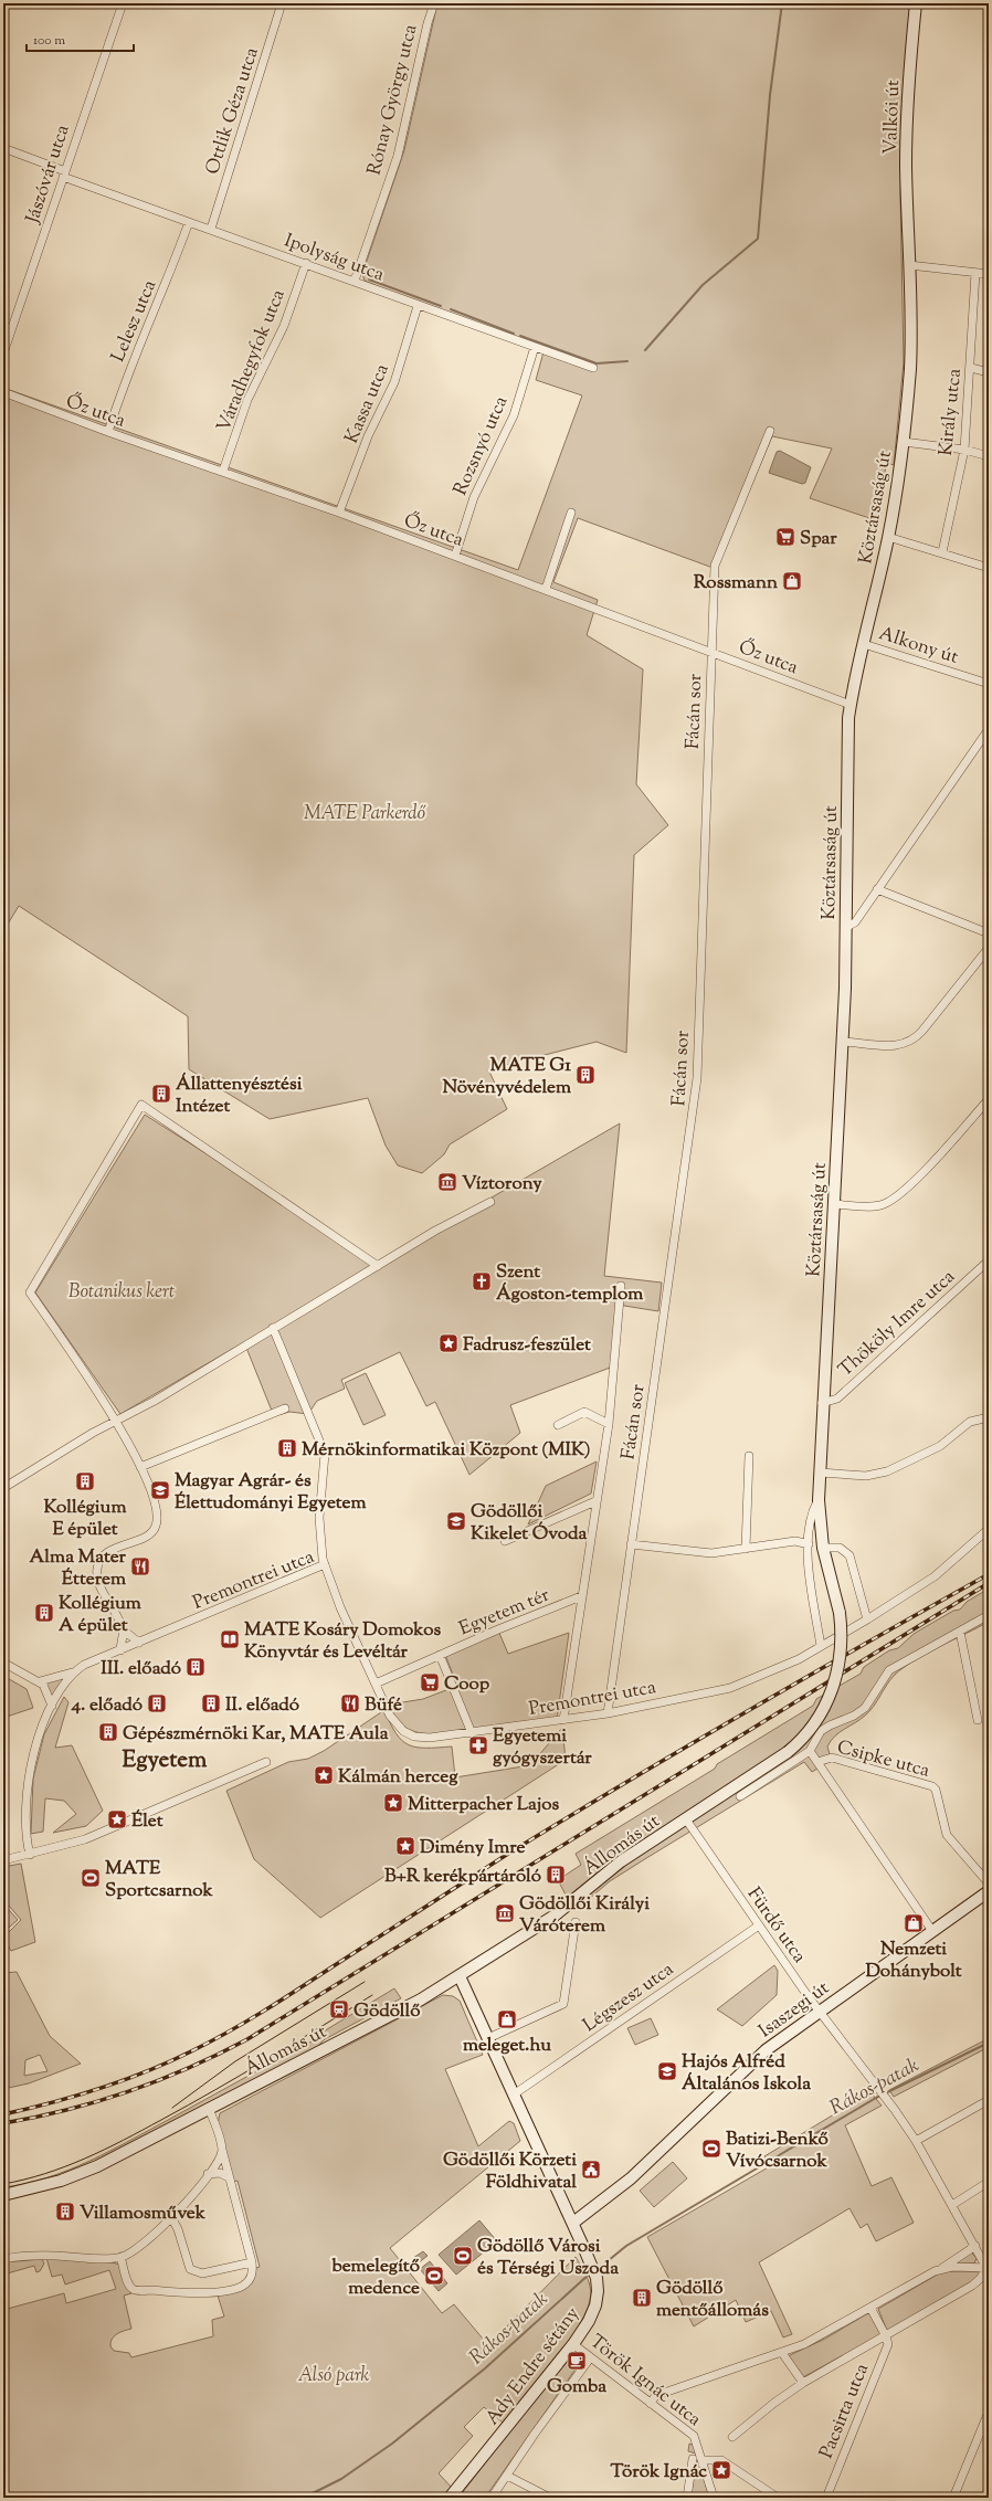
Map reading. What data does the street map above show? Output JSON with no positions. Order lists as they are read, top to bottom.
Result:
{
  "streets": {
    "main road": [
      "Valkói út",
      "Köztársaság út",
      "Állomás út",
      "Isaszegi út",
      "Ady Endre sétány"
    ],
    "street": [
      "Rónay György utca",
      "Ottlik Géza utca",
      "Jászóvár utca",
      "Ipolyság utca",
      "Lelesz utca",
      "Váradhegyfok utca",
      "Kassa utca",
      "Őz utca",
      "Király utca",
      "Rozsnyó utca",
      "Alkony út",
      "Fácán sor",
      "Thököly Imre utca",
      "Premontrei utca",
      "Egyetem tér",
      "Csipke utca",
      "Fürdő utca",
      "Légszesz utca",
      "Török Ignác utca",
      "Pacsirta utca"
    ]
  },
  "crossings": [
    ["Rónay György utca", "Ipolyság utca"],
    ["Ottlik Géza utca", "Ipolyság utca"],
    ["Valkói út", "Köztársaság út"],
    ["Jászóvár utca", "Ipolyság utca"],
    ["Ipolyság utca", "Lelesz utca"],
    ["Ipolyság utca", "Váradhegyfok utca"],
    ["Ipolyság utca", "Kassa utca"],
    ["Ipolyság utca", "Rozsnyó utca"],
    ["Lelesz utca", "Őz utca"],
    ["Váradhegyfok utca", "Őz utca"],
    ["Kassa utca", "Őz utca"],
    ["Őz utca", "Rozsnyó utca"],
    ["Őz utca", "Köztársaság út"],
    ["Őz utca", "Fácán sor"],
    ["Köztársaság út", "Alkony út"],
    ["Köztársaság út", "Thököly Imre utca"],
    ["Köztársaság út", "Premontrei utca"],
    ["Köztársaság út", "Állomás út"],
    ["Fácán sor", "Premontrei utca"],
    ["Premontrei utca", "Egyetem tér"],
    ["Állomás út", "Fürdő utca"],
    ["Állomás út", "Ady Endre sétány"],
    ["Fürdő utca", "Légszesz utca"],
    ["Fürdő utca", "Isaszegi út"],
    ["Légszesz utca", "Ady Endre sétány"],
    ["Isaszegi út", "Ady Endre sétány"],
    ["Ady Endre sétány", "Török Ignác utca"]
  ],
  "districts": ["Egyetem"],
  "water": ["Rákos-patak"],
  "parks": ["MATE Parkerdő", "Botanikus kert", "Alsó park"],
  "places": {
    "supermarket": ["Spar", "Coop"],
    "shop": ["Rossmann", "Nemzeti Dohánybolt", "meleget.hu"],
    "building": [
      "MATE G1 Növényvédelem",
      "Állattenyésztési Intézet",
      "Mérnökinformatikai Központ (MIK)",
      "Kollégium E épület",
      "Kollégium A épület",
      "III. előadó",
      "4. előadó",
      "II. előadó",
      "Gépészmérnöki Kar, MATE Aula",
      "B+R kerékpártároló",
      "Villamosművek",
      "Gödöllő mentőállomás"
    ],
    "museum": ["Víztorony", "Gödöllői Királyi Váróterem"],
    "church": ["Szent Ágoston-templom"],
    "place": [
      "Fadrusz-feszület",
      "Kálmán herceg",
      "Mitterpacher Lajos",
      "Élet",
      "Dimény Imre",
      "Török Ignác"
    ],
    "school or university": ["Magyar Agrár- és Élettudományi Egyetem", "Gödöllői Kikelet Óvoda", "Hajós Alfréd Általános Iskola"],
    "restaurant": ["Alma Mater Étterem", "Büfé"],
    "library": ["MATE Kosáry Domokos Könyvtár és Levéltár"],
    "pharmacy": ["Egyetemi gyógyszertár"],
    "sports": [
      "MATE Sportcsarnok",
      "Batizi-Benkő Vívócsarnok",
      "Gödöllő Városi és Térségi Uszoda",
      "bemelegítő medence"
    ],
    "station": ["Gödöllő"],
    "public building": ["Gödöllői Körzeti Földhivatal"],
    "cafe": ["Gomba"]
  },
  "scale_bar": "100 m"
}
